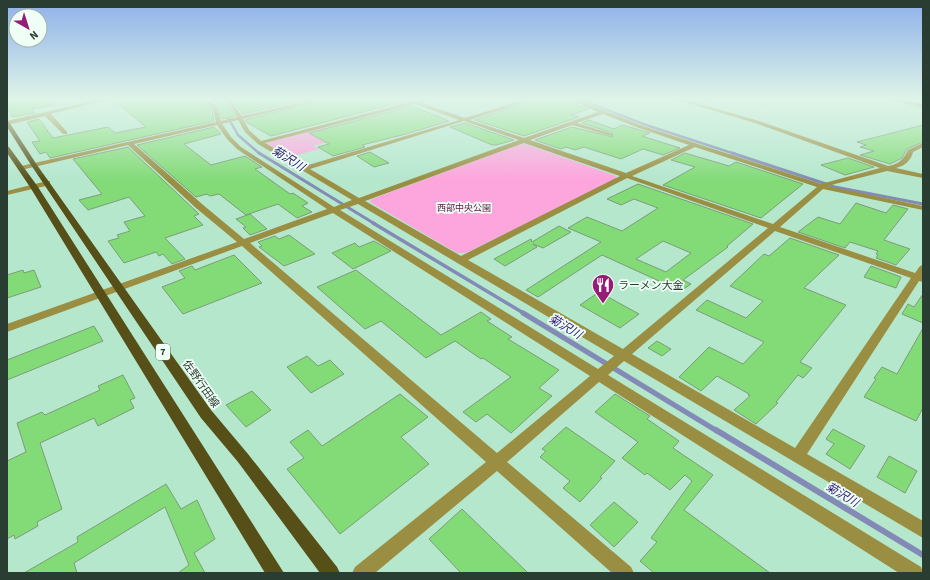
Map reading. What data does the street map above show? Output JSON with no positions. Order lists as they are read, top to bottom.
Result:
{
  "streets": {
    "main road": ["7", "佐野行田線"]
  },
  "water": ["菊沢川"],
  "parks": ["西部中央公園"],
  "places": {
    "restaurant": ["ラーメン大金"]
  },
  "north": "bottom right"
}
